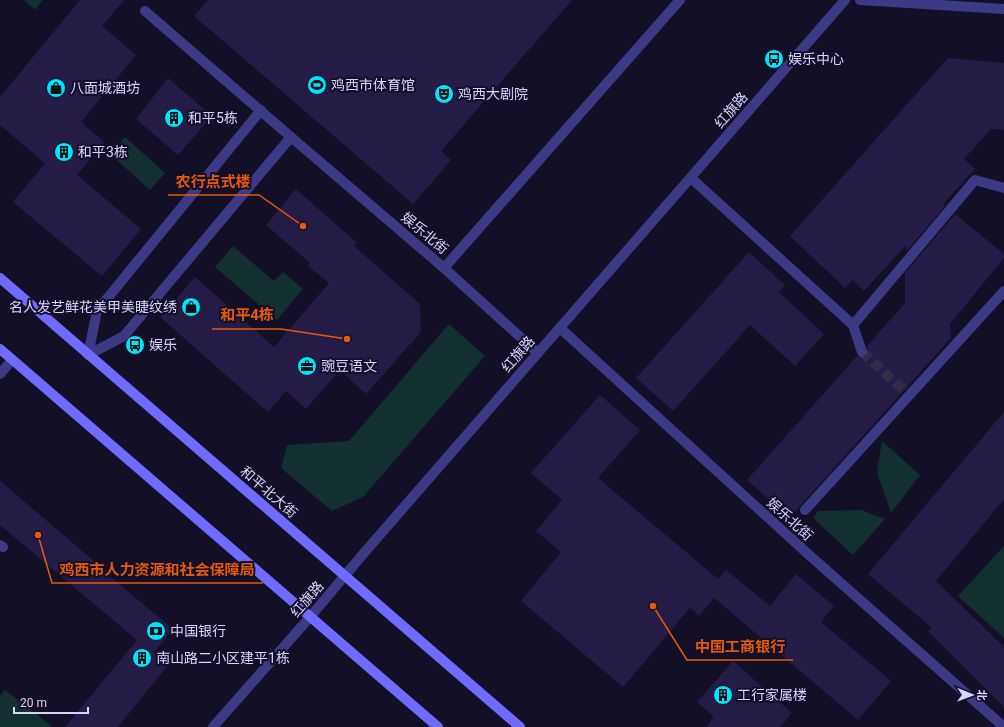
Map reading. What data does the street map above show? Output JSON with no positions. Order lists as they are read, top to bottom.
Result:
{
  "streets": {
    "main road": ["和平北大街"],
    "street": ["红旗路", "娱乐北街"]
  },
  "crossings": [
    ["红旗路", "娱乐北街"],
    ["红旗路", "和平北大街"]
  ],
  "places": {
    "bus stop": ["娱乐中心", "娱乐"],
    "sports": ["鸡西市体育馆"],
    "shop": ["八面城酒坊", "名人发艺鲜花美甲美睫纹绣"],
    "theatre": ["鸡西大剧院"],
    "building": [
      "和平5栋",
      "和平3栋",
      "南山路二小区建平1栋",
      "工行家属楼"
    ],
    "other": [
      "农行点式楼",
      "和平4栋",
      "鸡西市人力资源和社会保障局",
      "中国工商银行"
    ],
    "office": ["豌豆语文"],
    "bank": ["中国银行"]
  },
  "scale_bar": "20 m",
  "north": "right"
}
